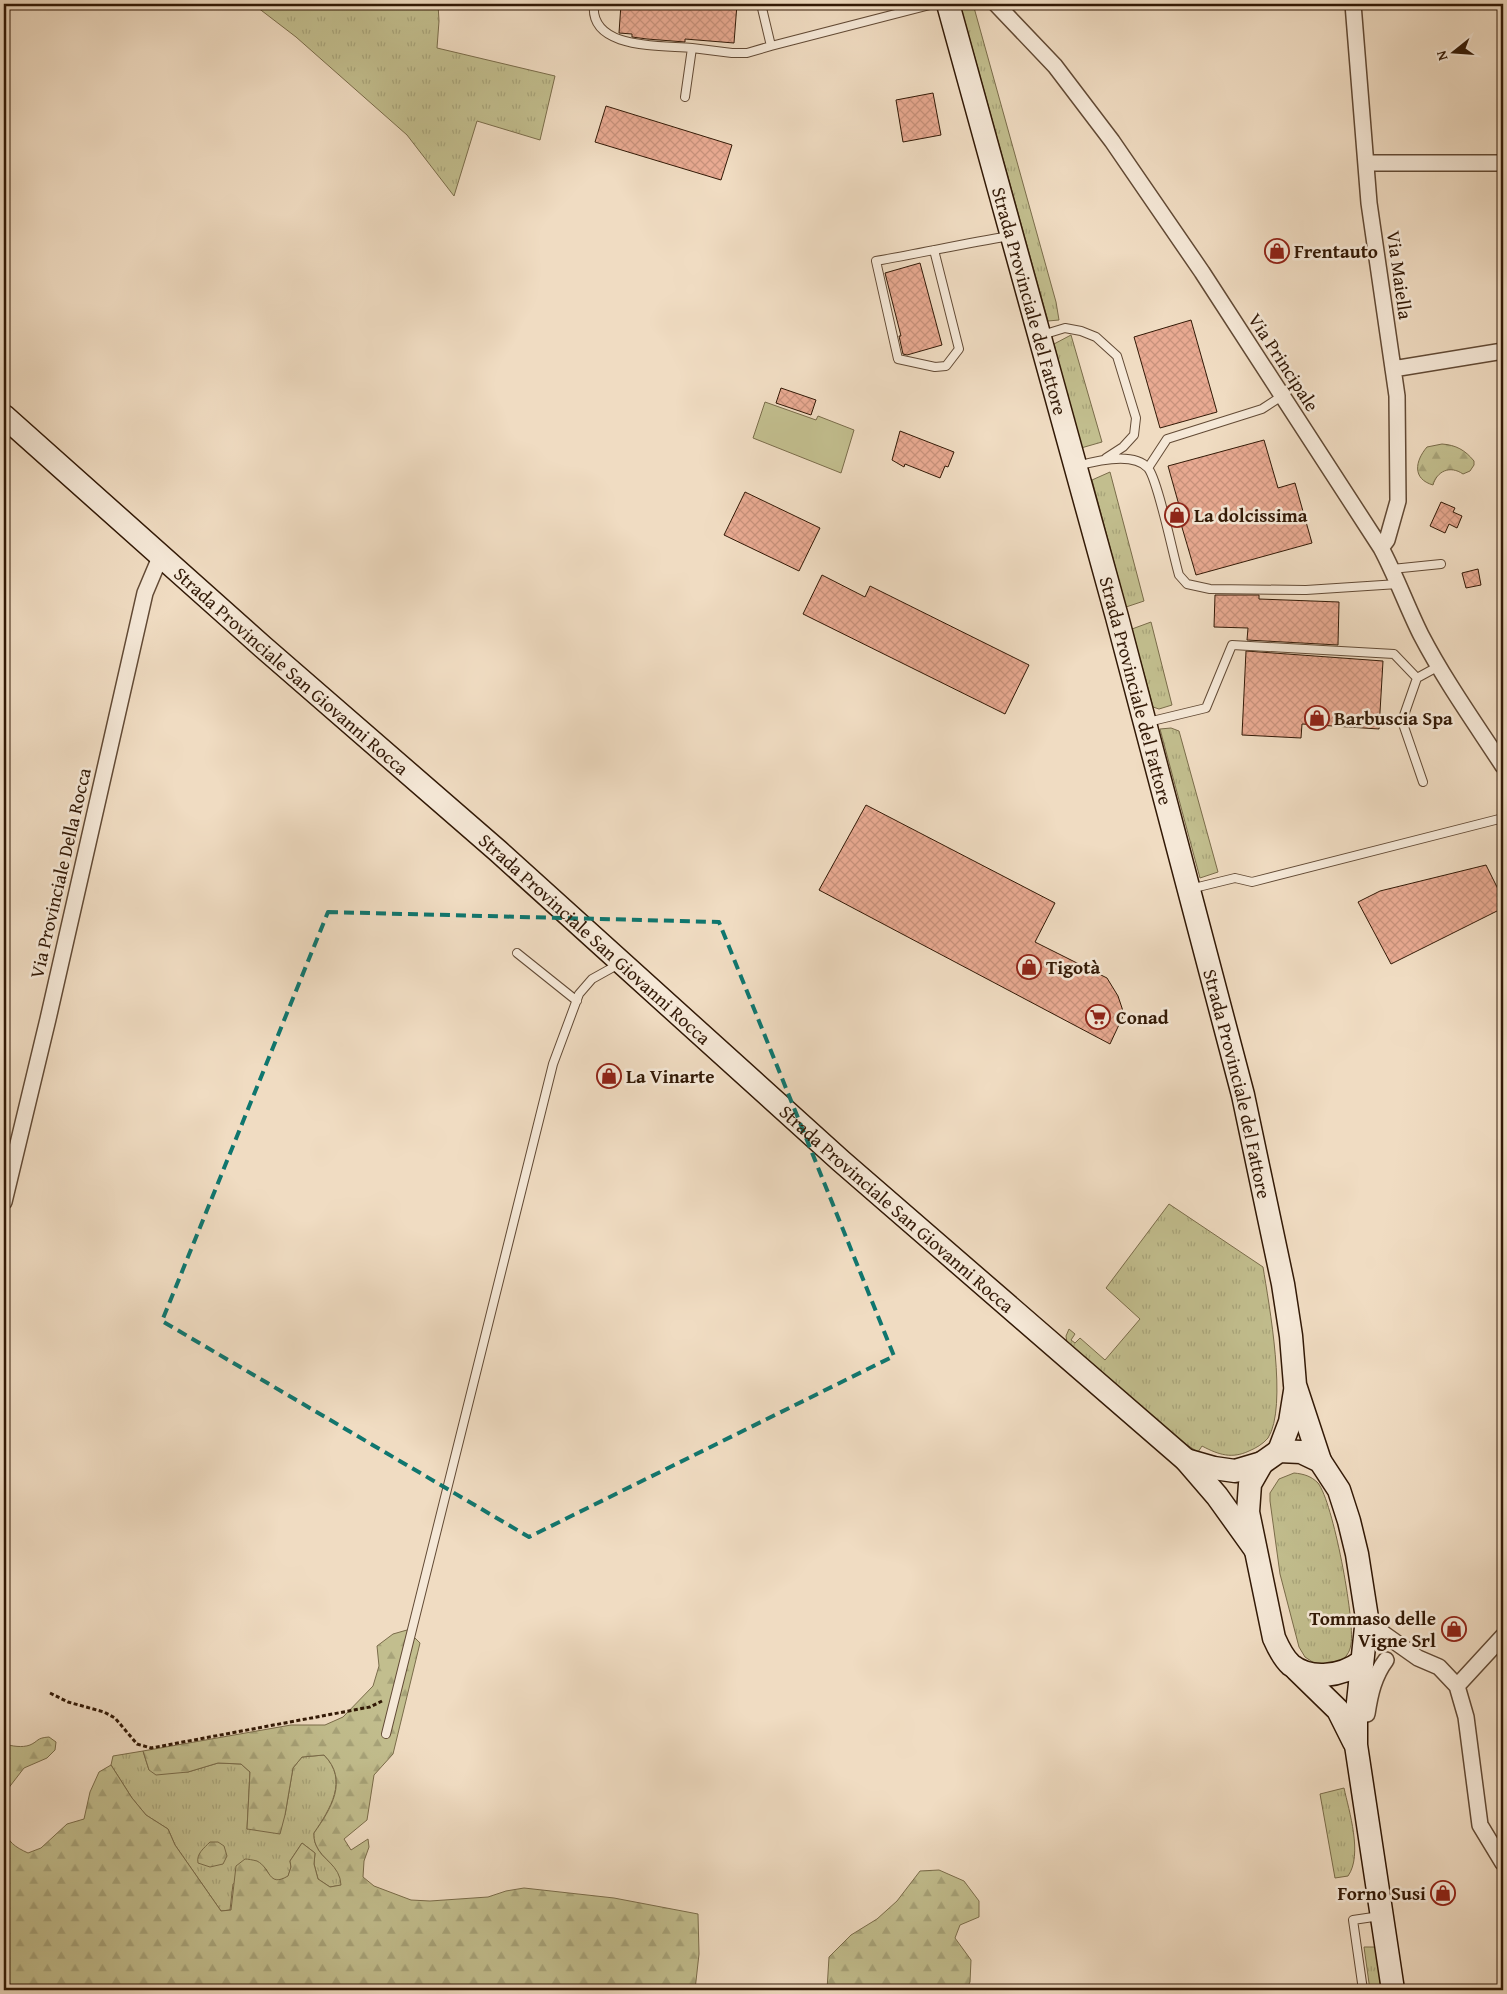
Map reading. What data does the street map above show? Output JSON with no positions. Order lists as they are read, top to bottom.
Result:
{
  "streets": {
    "main road": ["Strada Provinciale del Fattore", "Strada Provinciale San Giovanni Rocca"],
    "street": ["Via Maiella", "Via Principale", "Via Provinciale Della Rocca"]
  },
  "crossings": [
    ["Via Maiella", "Via Principale"],
    ["Strada Provinciale del Fattore", "Strada Provinciale San Giovanni Rocca"],
    ["Strada Provinciale San Giovanni Rocca", "Via Provinciale Della Rocca"]
  ],
  "places": {
    "shop": [
      "Frentauto",
      "La dolcissima",
      "Barbuscia Spa",
      "Tigotà",
      "La Vinarte",
      "Tommaso delle Vigne Srl",
      "Forno Susi"
    ],
    "supermarket": ["Conad"]
  },
  "north": "left"
}
